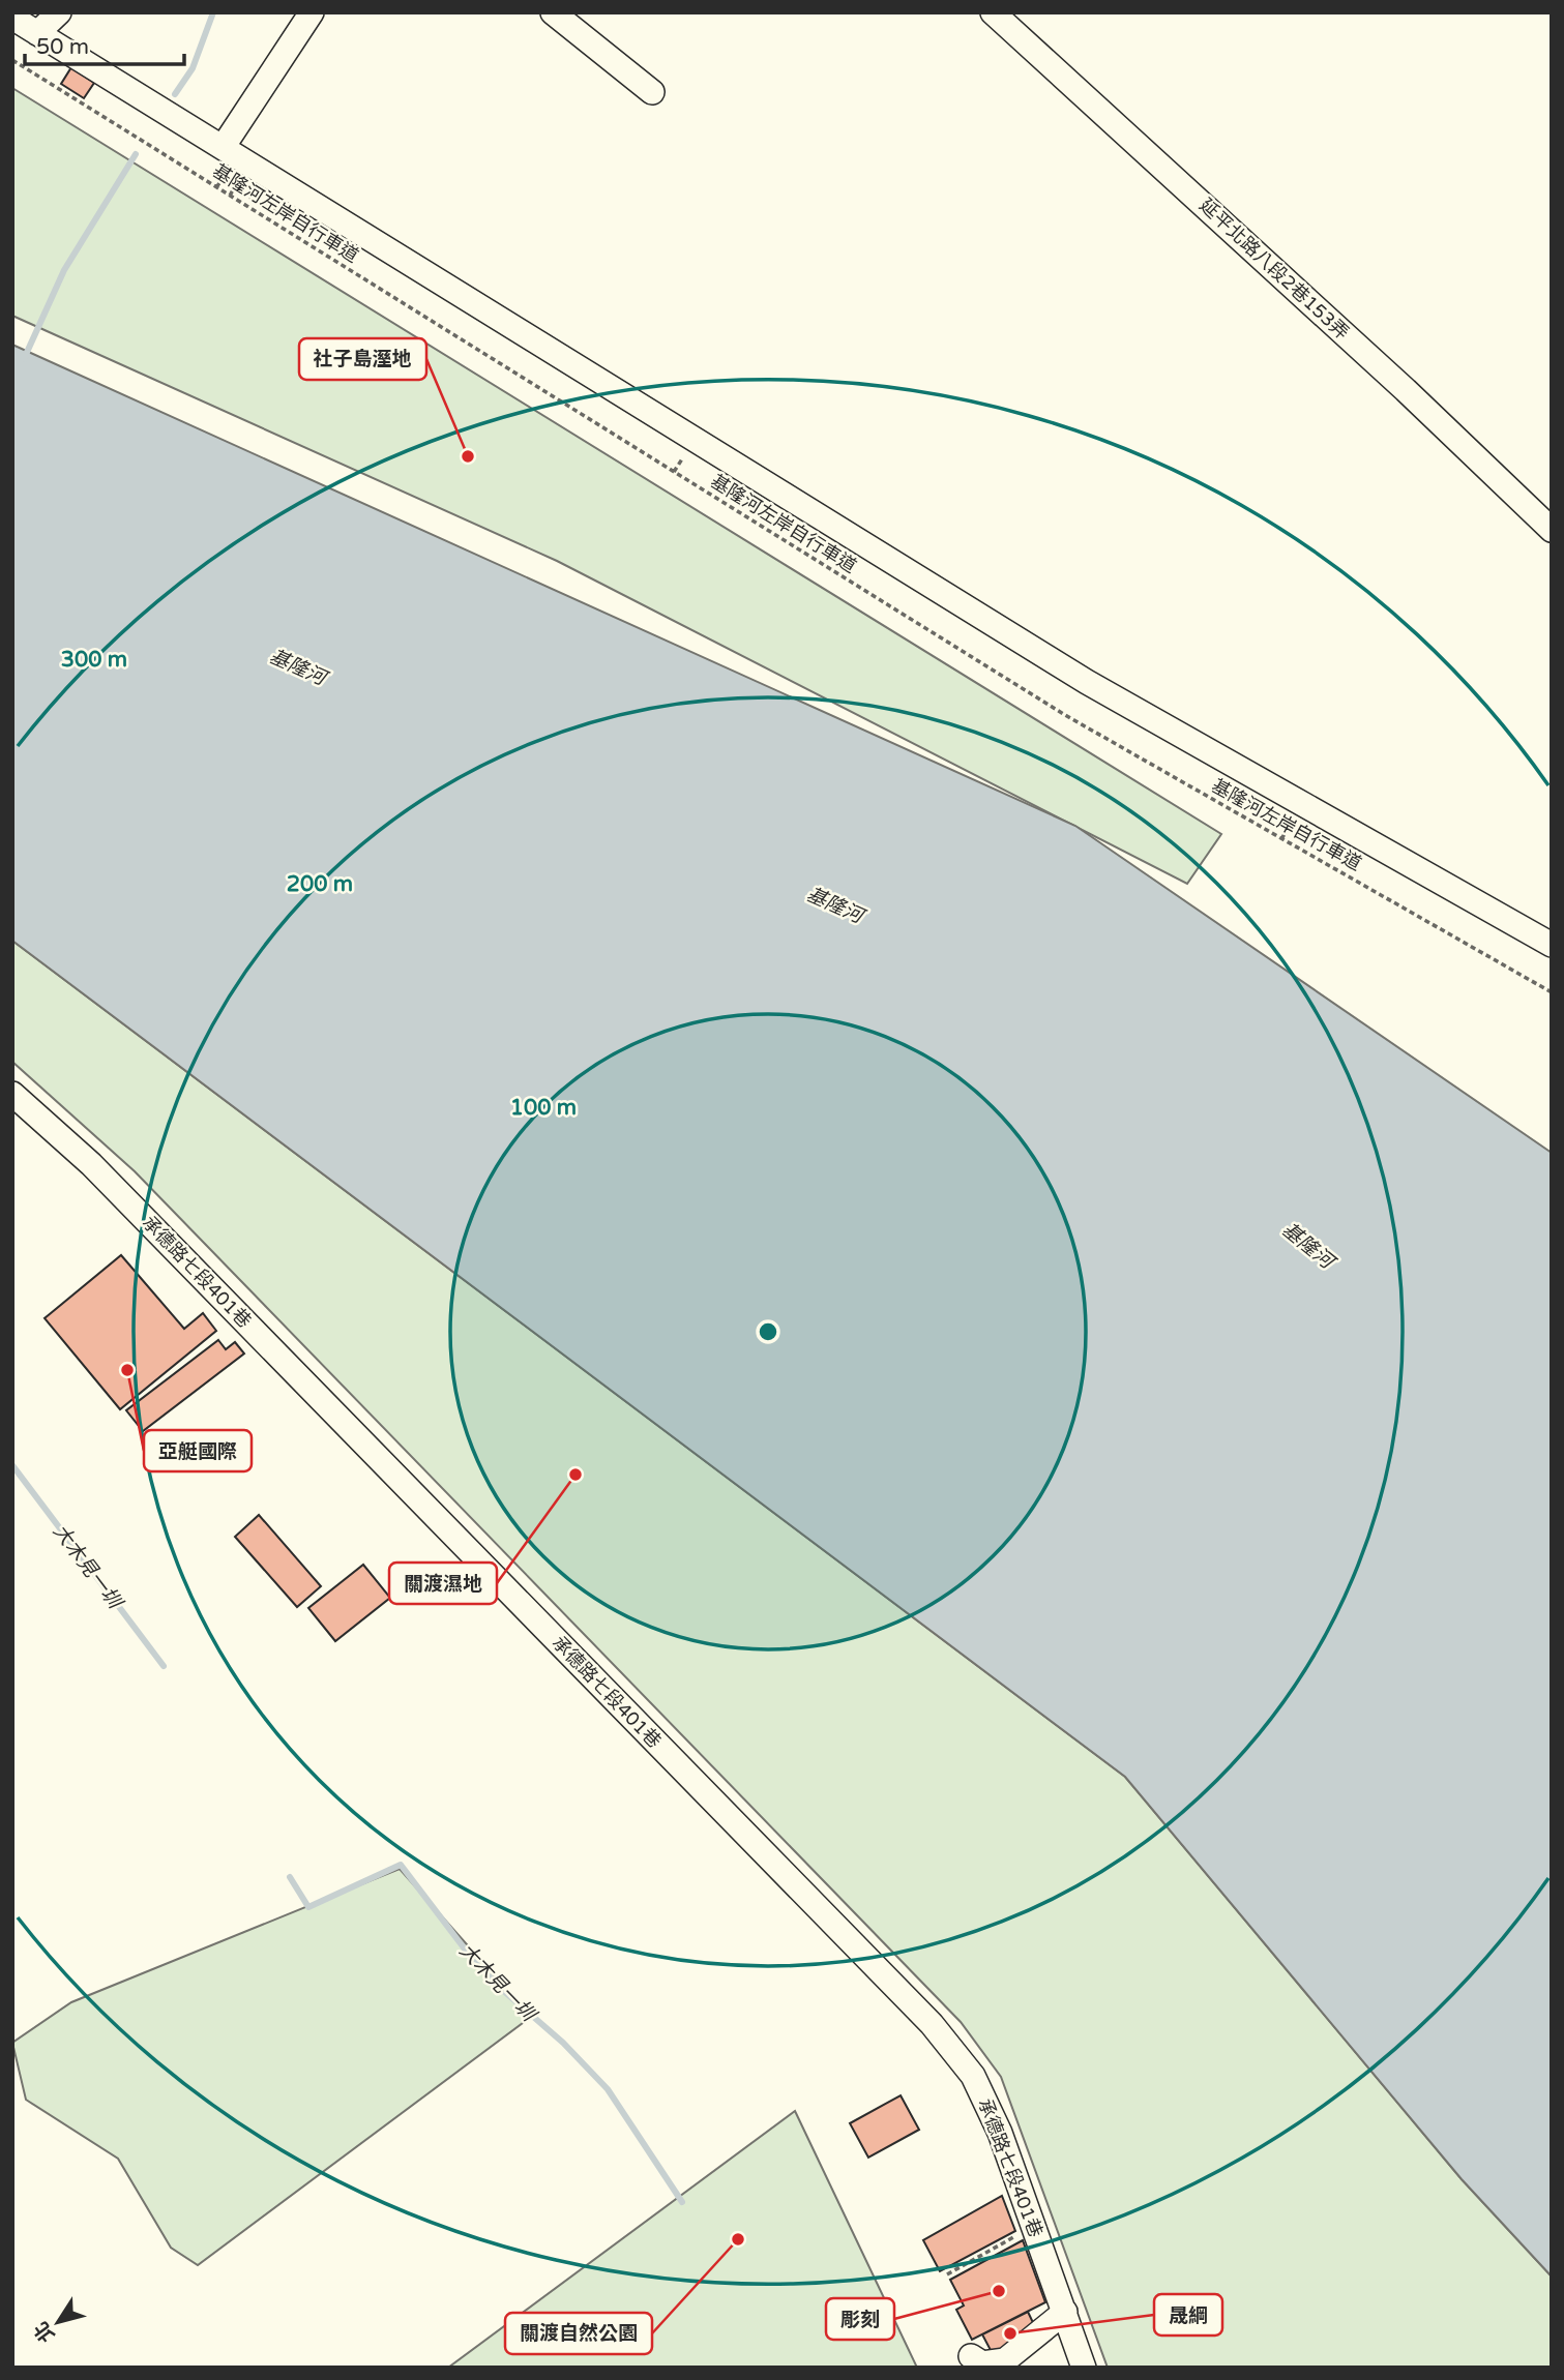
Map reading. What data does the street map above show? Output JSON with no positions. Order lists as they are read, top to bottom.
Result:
{
  "streets": {
    "street": ["延平北路八段2巷153弄", "承德路七段401巷"],
    "path": ["基隆河左岸自行車道"]
  },
  "water": ["基隆河", "大木見一圳"],
  "places": [
    "社子島溼地",
    "亞艇國際",
    "關渡濕地",
    "關渡自然公園",
    "彫刻",
    "晟綱"
  ],
  "scale_bar": "50 m",
  "north": "bottom left",
  "rings": ["300 m", "200 m", "100 m"]
}
